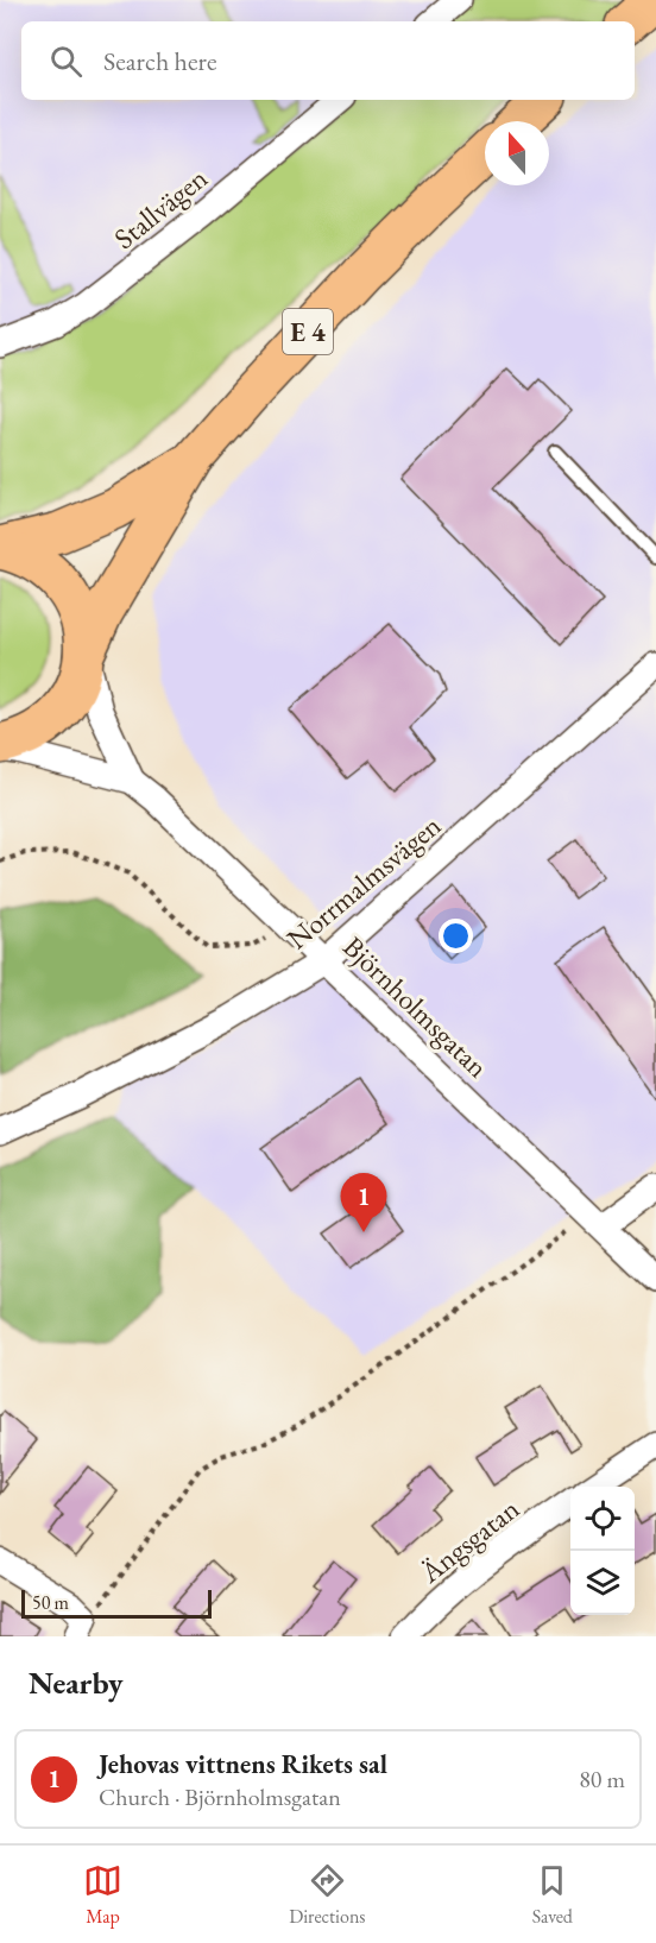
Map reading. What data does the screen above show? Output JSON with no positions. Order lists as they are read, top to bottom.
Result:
{
  "streets": {
    "highway": ["E 4"],
    "street": [
      "Stallvägen",
      "Norrmalmsvägen",
      "Björnholmsgatan",
      "Ängsgatan"
    ]
  },
  "crossings": [
    ["E 4", "Björnholmsgatan"],
    ["Norrmalmsvägen", "Björnholmsgatan"]
  ],
  "scale_bar": "50 m",
  "north": "top",
  "page": {
    "search": "Search here",
    "pins": "1",
    "scale": "50 m",
    "heading": "Nearby",
    "list": [
      {
        "mark": "1",
        "name": "Jehovas vittnens Rikets sal",
        "note": "Church · Björnholmsgatan",
        "value": "80 m"
      }
    ],
    "nav": ["Map", "Directions", "Saved"]
  }
}
